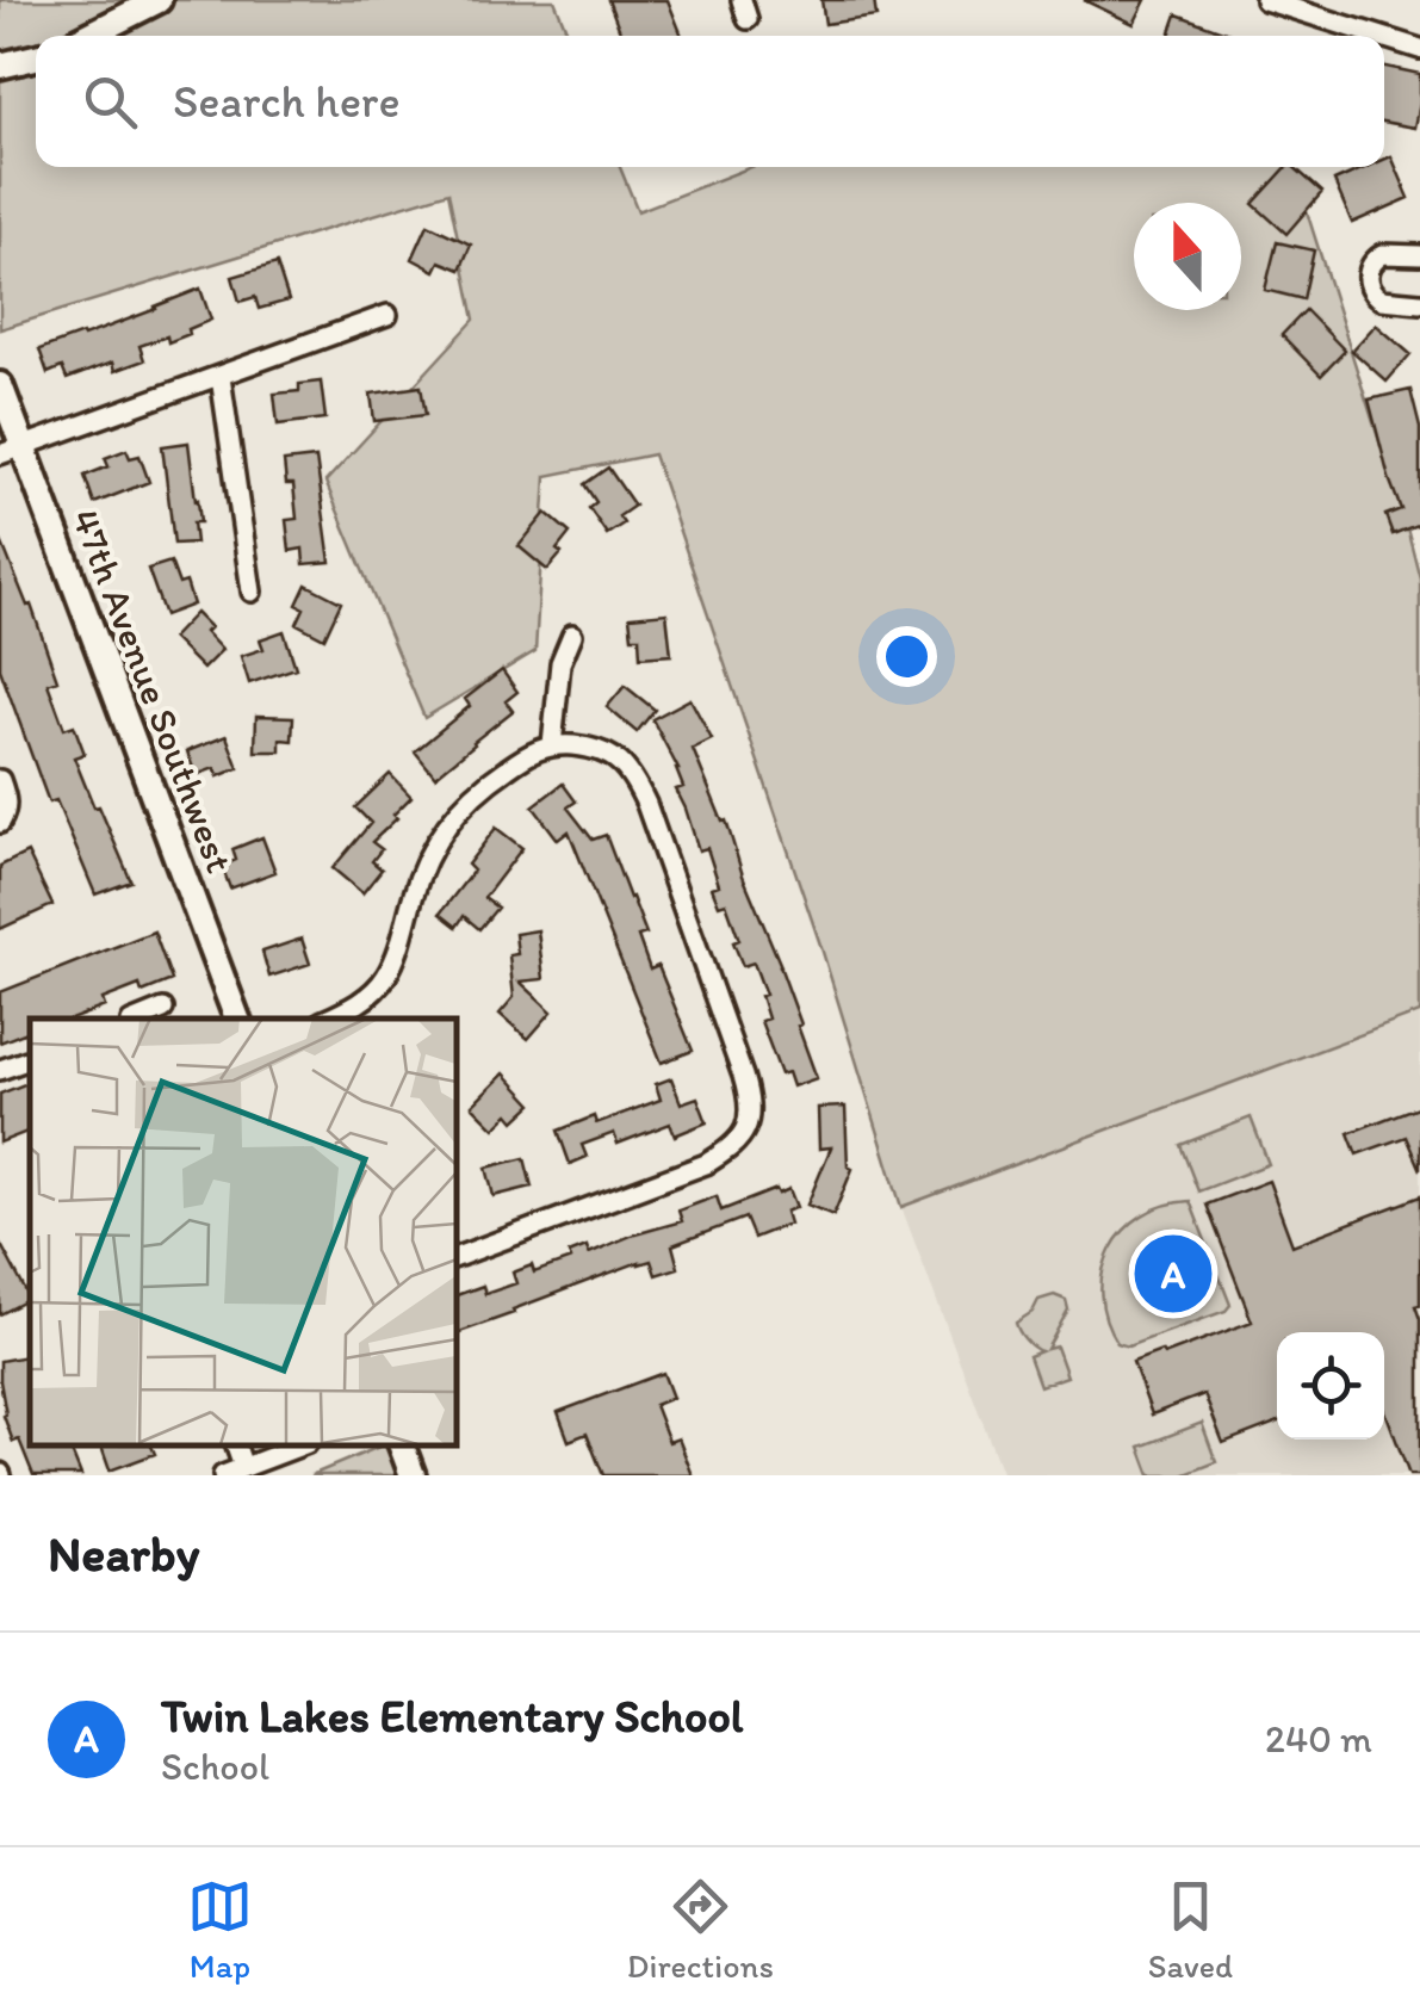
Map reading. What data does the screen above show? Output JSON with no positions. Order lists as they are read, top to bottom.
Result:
{
  "streets": {
    "main road": ["47th Avenue Southwest"]
  },
  "north": "top",
  "page": {
    "search": "Search here",
    "pins": "A",
    "heading": "Nearby",
    "list": [
      {
        "mark": "A",
        "name": "Twin Lakes Elementary School",
        "note": "School",
        "value": "240 m"
      }
    ],
    "nav": ["Map", "Directions", "Saved"]
  }
}
